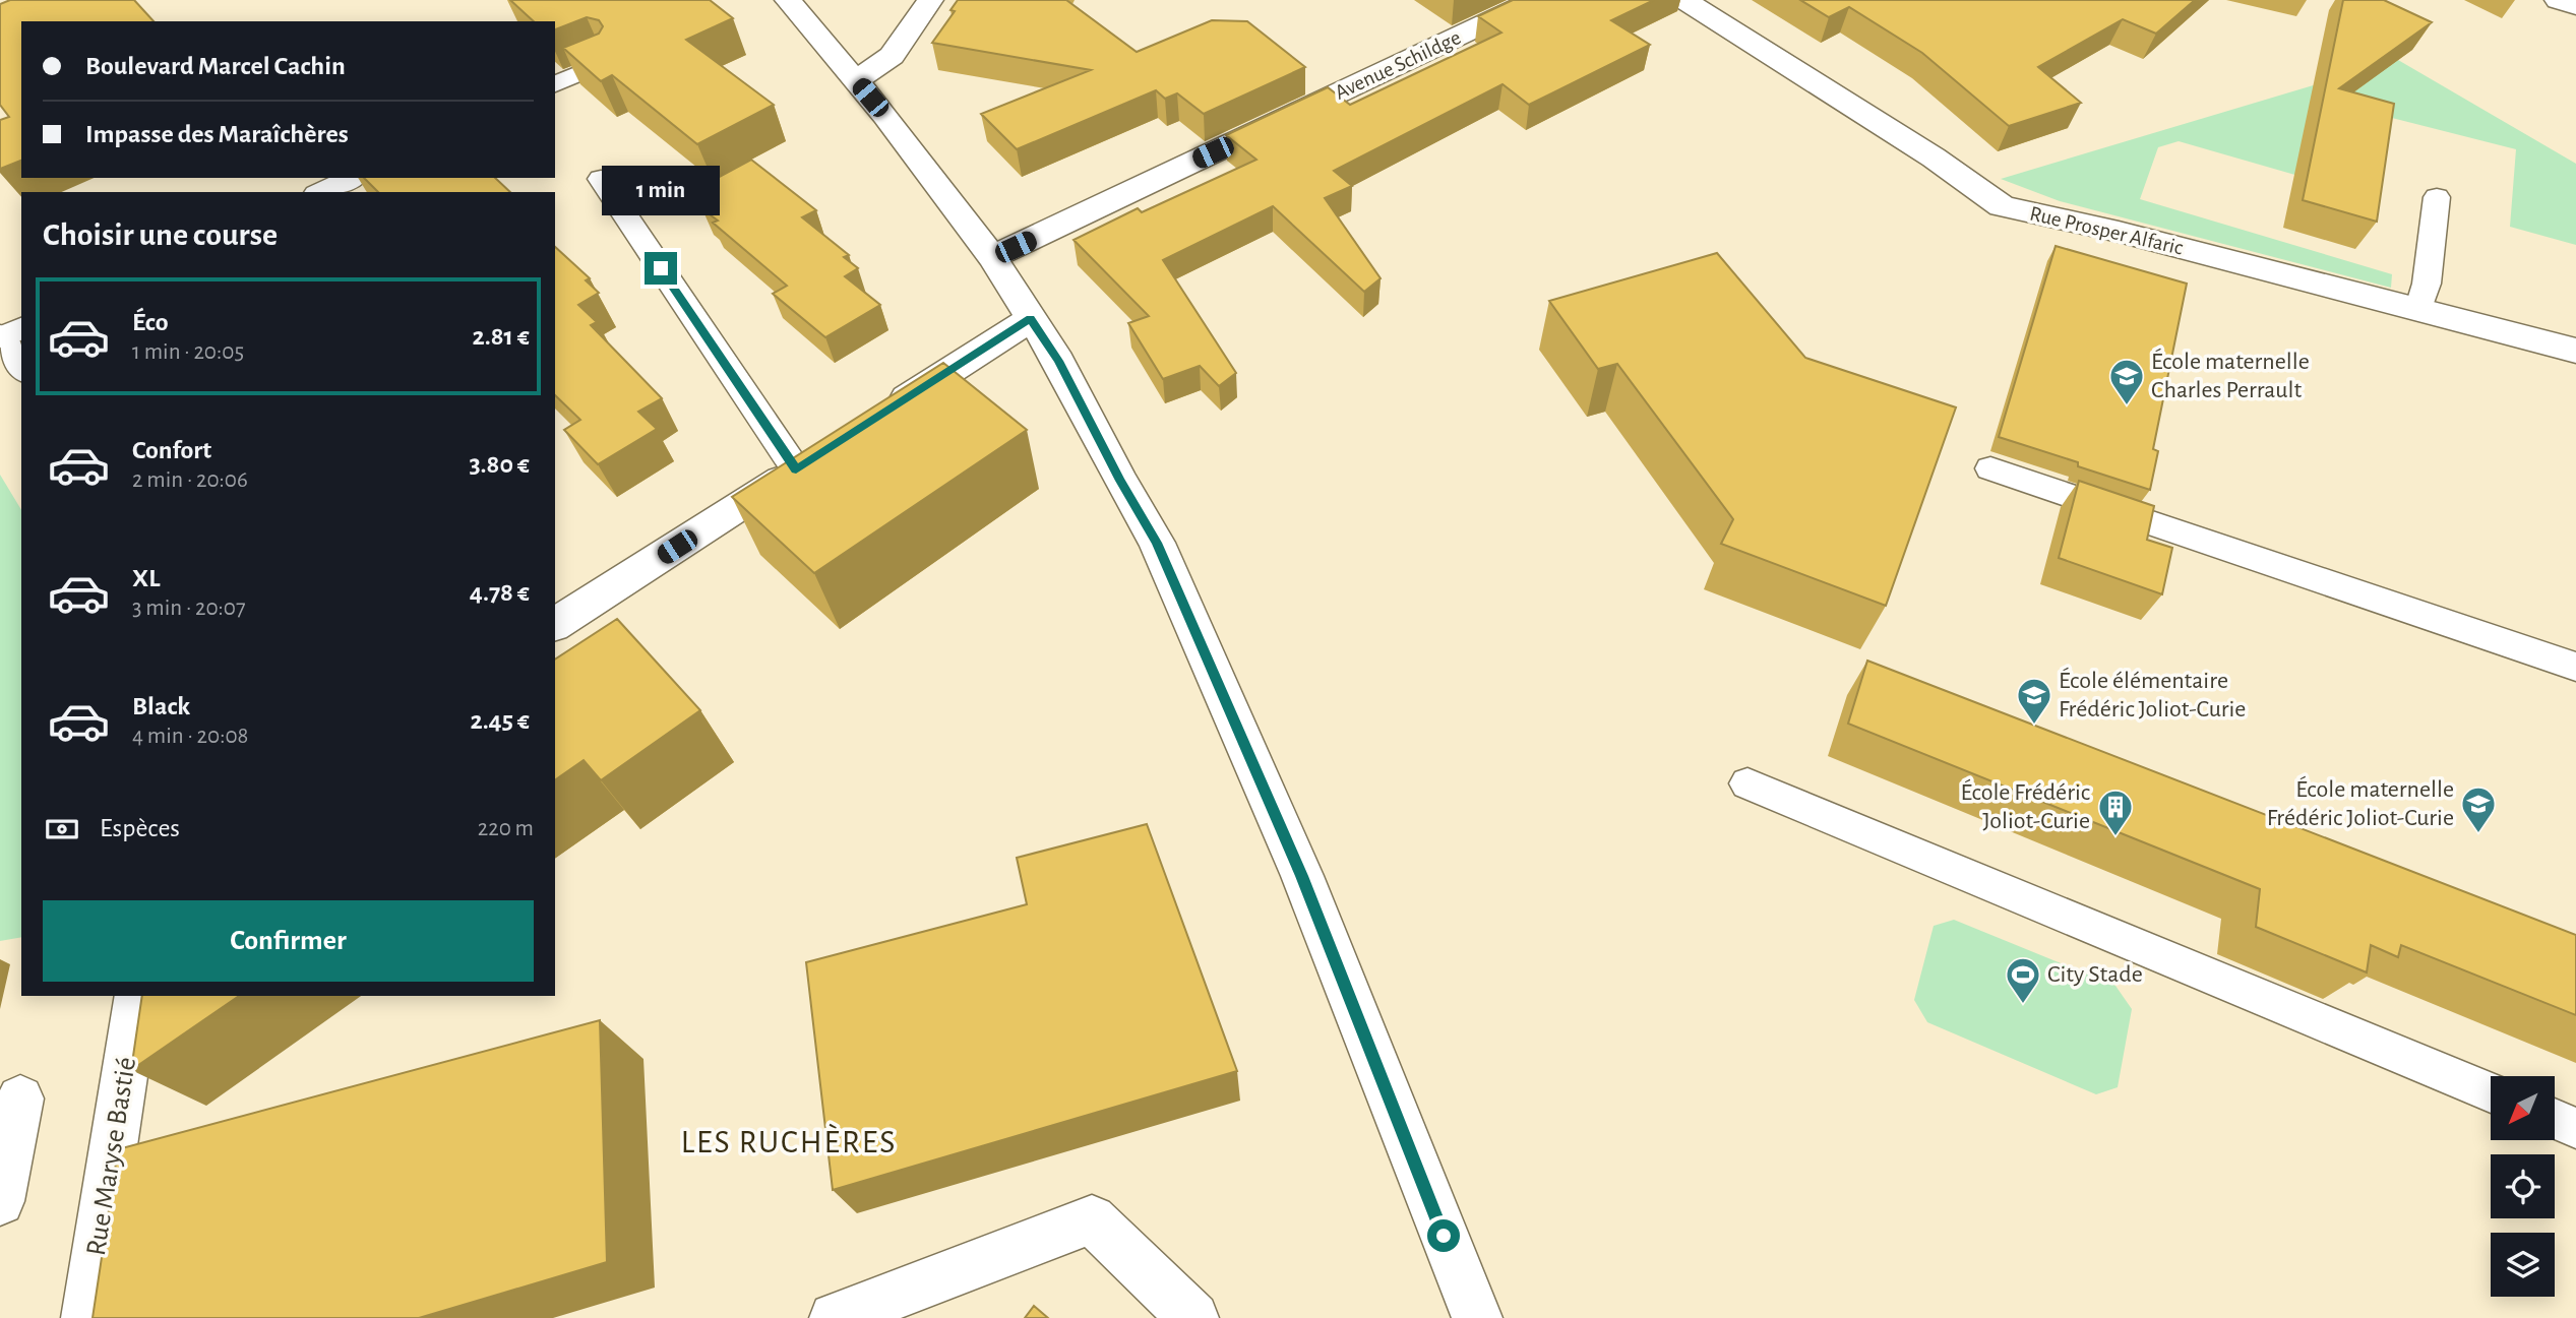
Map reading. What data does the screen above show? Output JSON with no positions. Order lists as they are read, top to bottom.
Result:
{
  "streets": {
    "street": ["Avenue Schildge", "Rue Prosper Alfaric", "Rue Maryse Bastié"]
  },
  "districts": ["LES RUCHÈRES"],
  "places": {
    "school or university": ["École maternelle Charles Perrault", "École élémentaire Frédéric Joliot-Curie", "École maternelle Frédéric Joliot-Curie"],
    "building": ["École Frédéric Joliot-Curie"],
    "sports": ["City Stade"]
  },
  "north": "bottom left",
  "page": {
    "banner": ["Boulevard Marcel Cachin", "Impasse des Maraîchères"],
    "bubble": "1 min",
    "heading": "Choisir une course",
    "list": [
      {
        "name": "Éco",
        "note": "1 min · 20:05",
        "value": "2.81 €"
      },
      {
        "name": "Confort",
        "note": "2 min · 20:06",
        "value": "3.80 €"
      },
      {
        "name": "XL",
        "note": "3 min · 20:07",
        "value": "4.78 €"
      },
      {
        "name": "Black",
        "note": "4 min · 20:08",
        "value": "2.45 €"
      }
    ],
    "pay": ["Espèces", "220 m"],
    "buttons": "Confirmer"
  }
}
